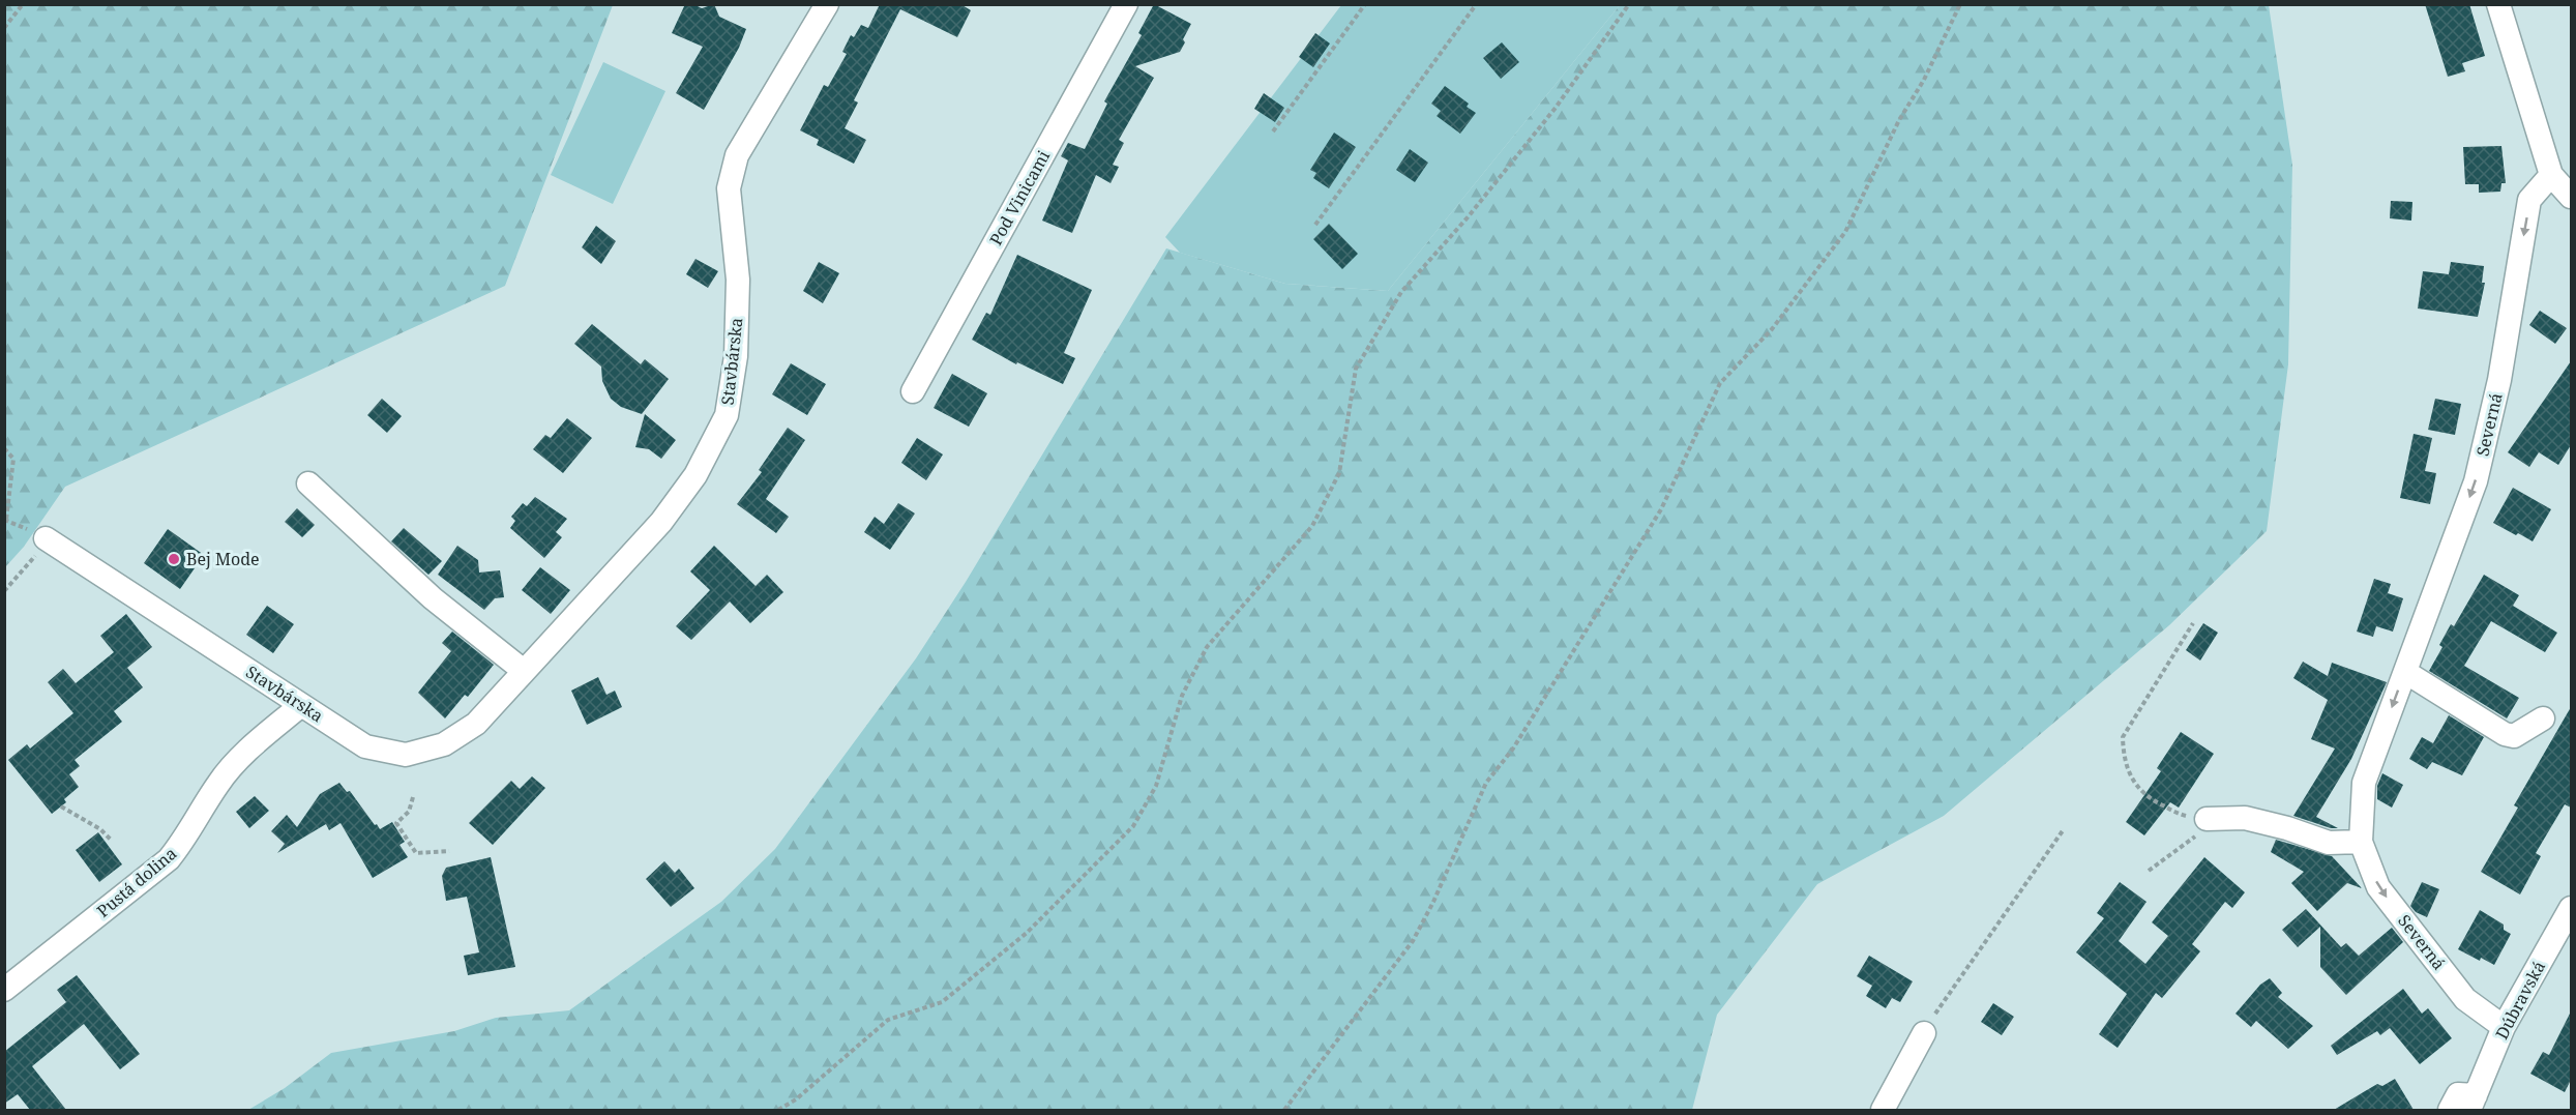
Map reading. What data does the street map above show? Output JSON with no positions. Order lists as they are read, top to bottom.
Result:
{
  "streets": {
    "street": [
      "Pod Vinicami",
      "Stavbárska",
      "Severná",
      "Pustá dolina",
      "Dúbravská"
    ]
  },
  "crossings": [
    ["Stavbárska", "Pustá dolina"],
    ["Severná", "Dúbravská"]
  ],
  "one_way": ["Severná"],
  "places": ["Bej Mode"]
}
